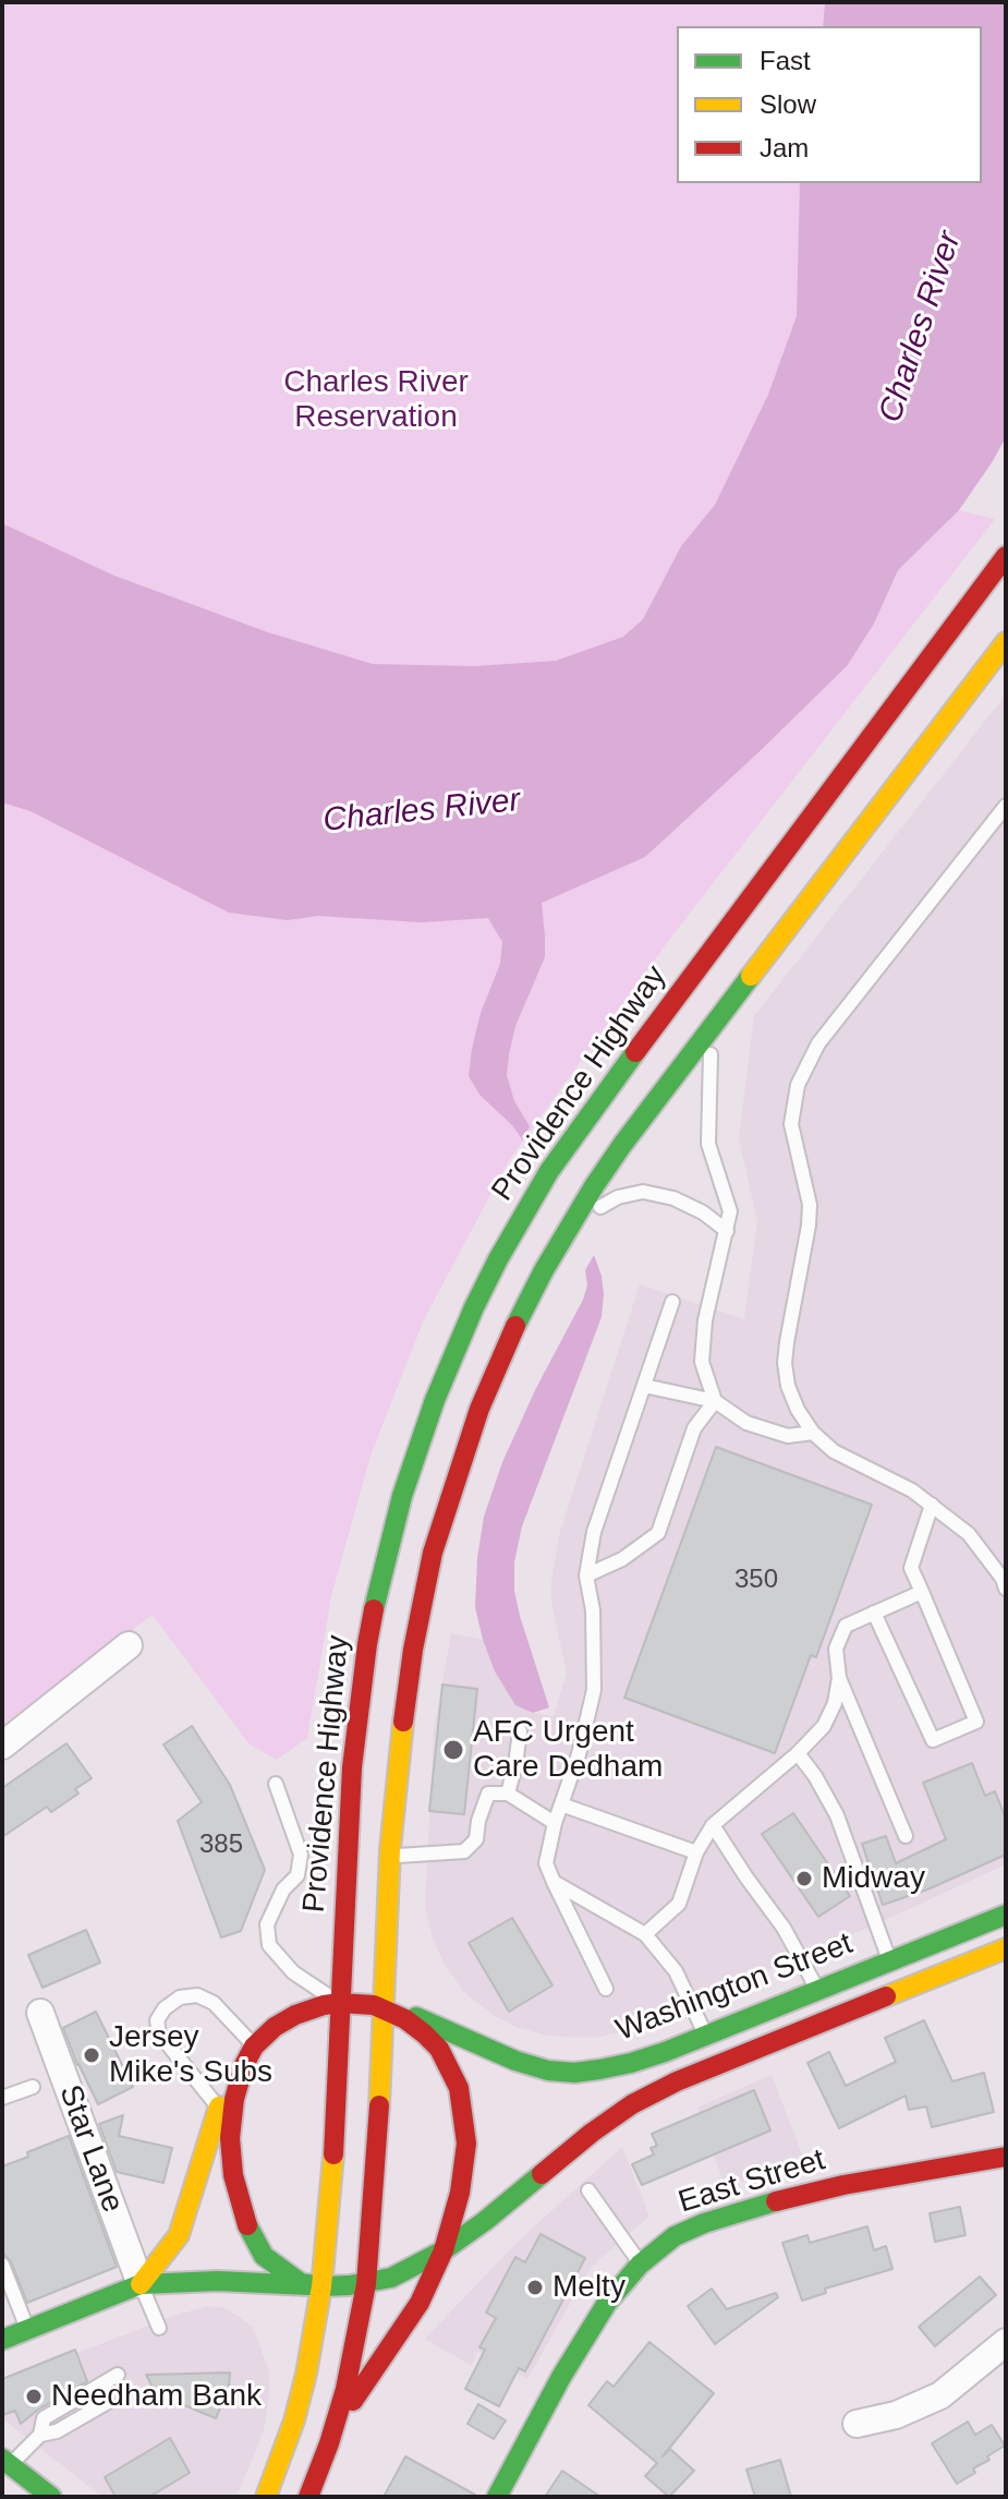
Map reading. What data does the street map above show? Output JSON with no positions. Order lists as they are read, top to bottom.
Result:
{
  "streets": {
    "main road": ["Providence Highway", "Washington Street", "East Street"],
    "street": ["Star Lane"]
  },
  "crossings": [
    ["Providence Highway", "Washington Street"]
  ],
  "water": ["Charles River"],
  "parks": ["Charles River Reservation"],
  "places": [
    "AFC Urgent Care Dedham",
    "Midway",
    "Jersey Mike's Subs",
    "Melty",
    "Needham Bank"
  ],
  "house_numbers": ["350", "385"],
  "legend": ["Fast", "Slow", "Jam"]
}
